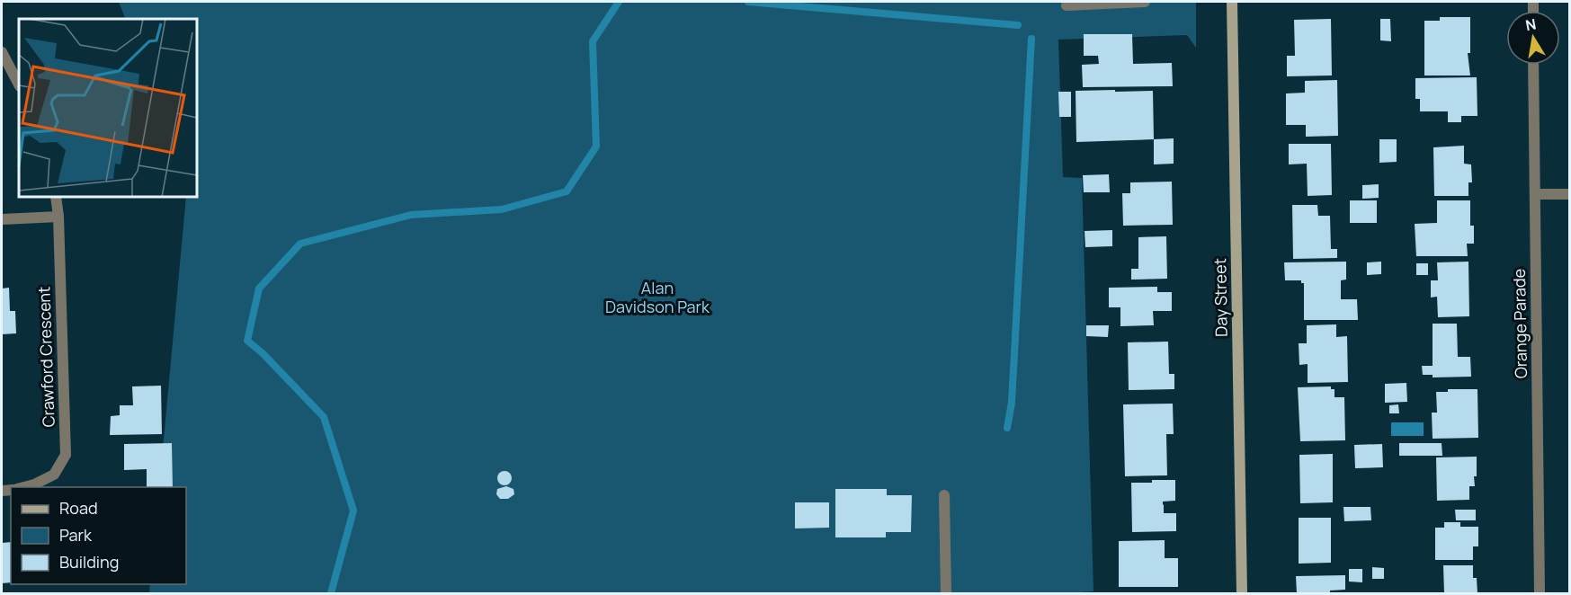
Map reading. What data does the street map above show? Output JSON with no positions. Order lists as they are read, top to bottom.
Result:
{
  "streets": {
    "street": ["Day Street", "Orange Parade", "Crawford Crescent"]
  },
  "parks": ["Alan Davidson Park"],
  "legend": ["Road", "Park", "Building"],
  "north": "top"
}
